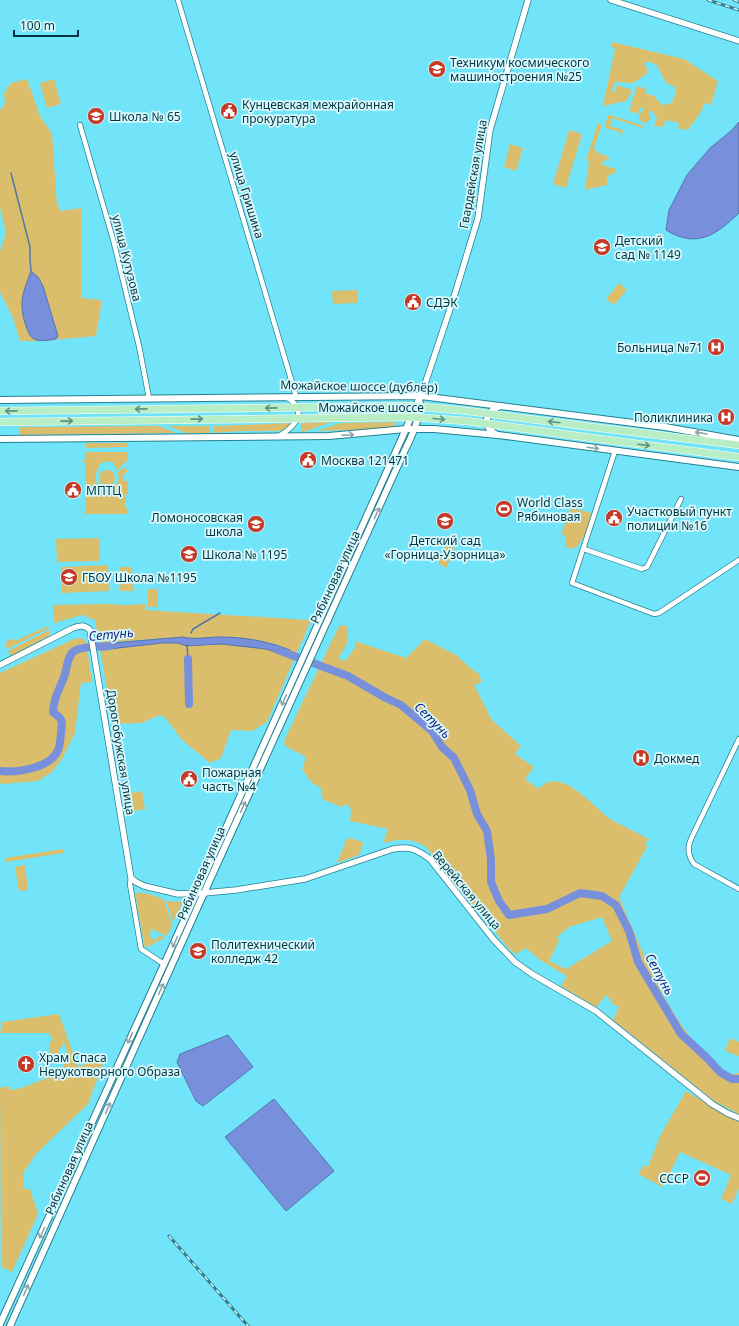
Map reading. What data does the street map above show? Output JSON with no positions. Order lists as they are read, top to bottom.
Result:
{
  "streets": {
    "main road": ["Можайское шоссе (дублёр)", "Можайское шоссе", "Рябиновая улица"],
    "street": [
      "Гвардейская улица",
      "улица Гришина",
      "улица Кутузова",
      "Дорогобужская улица",
      "Верейская улица"
    ]
  },
  "crossings": [
    ["Гвардейская улица", "Можайское шоссе (дублёр)"],
    ["Гвардейская улица", "Рябиновая улица"],
    ["улица Гришина", "Можайское шоссе (дублёр)"],
    ["улица Кутузова", "Можайское шоссе (дублёр)"],
    ["Можайское шоссе (дублёр)", "Рябиновая улица"],
    ["Рябиновая улица", "Дорогобужская улица"],
    ["Рябиновая улица", "Верейская улица"],
    ["Дорогобужская улица", "Верейская улица"]
  ],
  "water": ["Сетунь"],
  "places": {
    "school or university": [
      "Техникум космического машиностроения №25",
      "Школа № 65",
      "Детский сад № 1149",
      "Детский сад «Горница-Узорница»",
      "Ломоносовская школа",
      "Школа № 1195",
      "ГБОУ Школа №1195",
      "Политехнический колледж 42"
    ],
    "public building": [
      "Кунцевская межрайонная прокуратура",
      "СДЭК",
      "Москва 121471",
      "МПТЦ",
      "Участковый пункт полиции №16",
      "Пожарная часть №4"
    ],
    "hospital": ["Больница №71", "Поликлиника", "Докмед"],
    "sports": ["World Class Рябиновая", "СССР"],
    "church": ["Храм Спаса Нерукотворного Образа"]
  },
  "scale_bar": "100 m"
}
